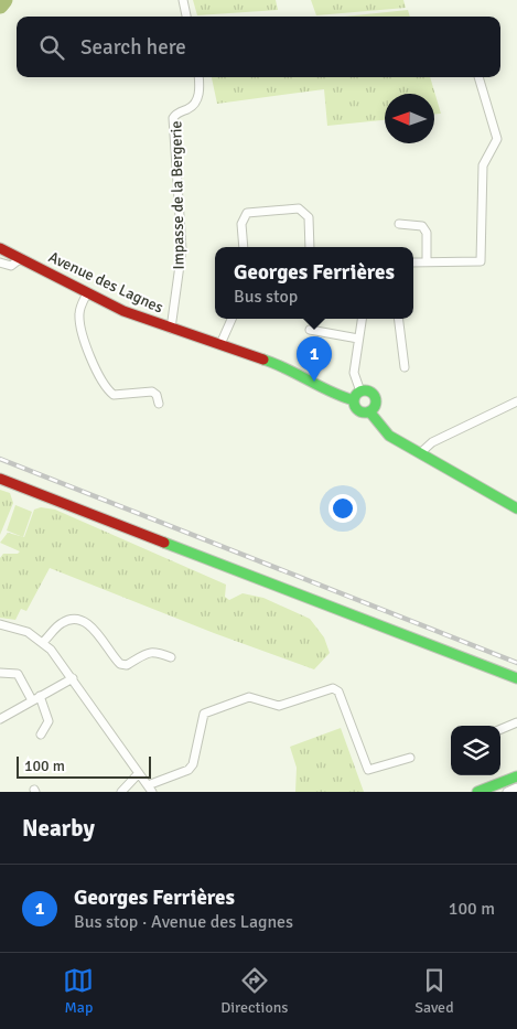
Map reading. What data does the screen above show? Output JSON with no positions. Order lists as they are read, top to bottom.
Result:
{
  "streets": {
    "street": ["Impasse de la Bergerie", "Avenue des Lagnes"]
  },
  "crossings": [
    ["Impasse de la Bergerie", "Avenue des Lagnes"]
  ],
  "scale_bar": "100 m",
  "north": "left",
  "page": {
    "search": "Search here",
    "popup": ["Georges Ferrières", "Bus stop"],
    "pins": "1",
    "scale": "100 m",
    "heading": "Nearby",
    "list": [
      {
        "mark": "1",
        "name": "Georges Ferrières",
        "note": "Bus stop · Avenue des Lagnes",
        "value": "100 m"
      }
    ],
    "nav": ["Map", "Directions", "Saved"]
  }
}
